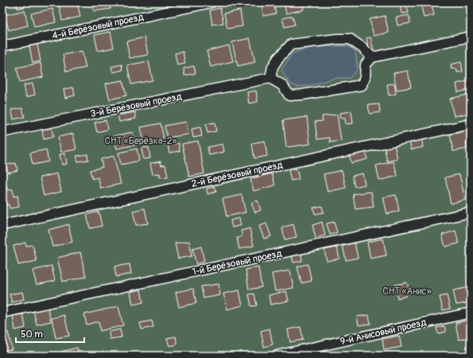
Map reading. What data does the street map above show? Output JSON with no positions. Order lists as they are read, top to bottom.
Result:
{
  "streets": {
    "street": [
      "4-й Берёзовый проезд",
      "3-й Берёзовый проезд",
      "2-й Берёзовый проезд",
      "1-й Берёзовый проезд",
      "9-й Анисовый проезд"
    ]
  },
  "parks": ["СНТ «Берёзка-2»", "СНТ «Анис»"],
  "scale_bar": "50 m"
}
